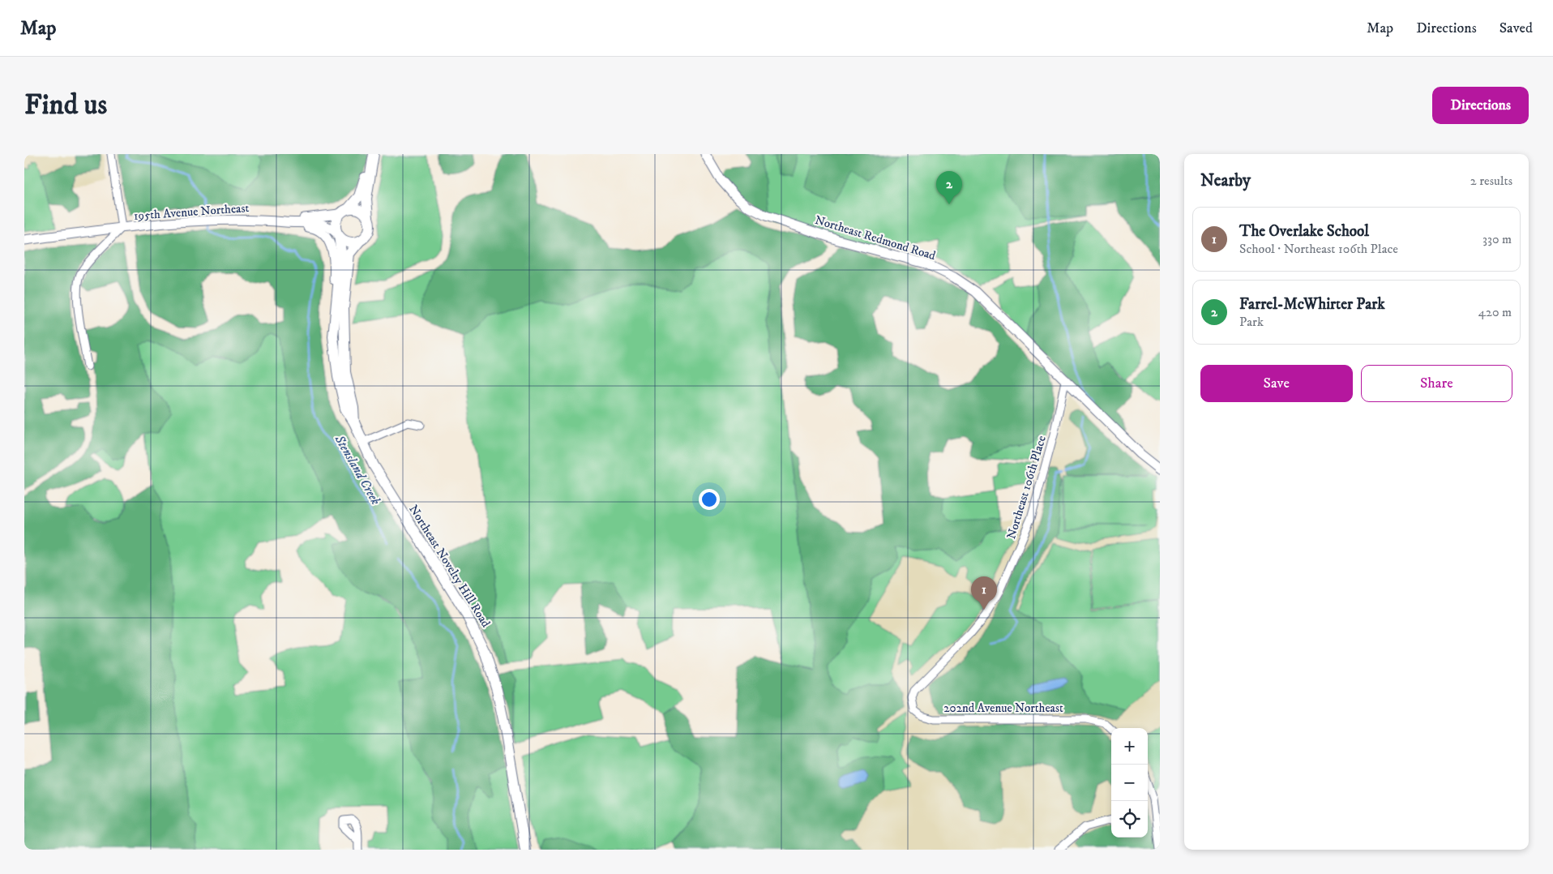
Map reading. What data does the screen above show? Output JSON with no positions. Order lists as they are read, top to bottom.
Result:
{
  "streets": {
    "main road": ["Northeast Novelty Hill Road"],
    "street": [
      "195th Avenue Northeast",
      "Northeast Redmond Road",
      "Northeast 106th Place",
      "202nd Avenue Northeast"
    ]
  },
  "crossings": [
    ["Northeast Redmond Road", "Northeast 106th Place"],
    ["Northeast 106th Place", "202nd Avenue Northeast"]
  ],
  "water": ["Stensland Creek"],
  "page": {
    "header": "Map",
    "nav": ["Map", "Directions", "Saved"],
    "buttons": [
      "Directions",
      ["Save", "Share"]
    ],
    "title": "Find us",
    "heading": ["Nearby", "2 results"],
    "pins": ["2", "1"],
    "list": [
      {
        "mark": "1",
        "name": "The Overlake School",
        "note": "School · Northeast 106th Place",
        "value": "330 m"
      },
      {
        "mark": "2",
        "name": "Farrel-McWhirter Park",
        "note": "Park",
        "value": "420 m"
      }
    ],
    "map_buttons": ["+", "−"]
  }
}
